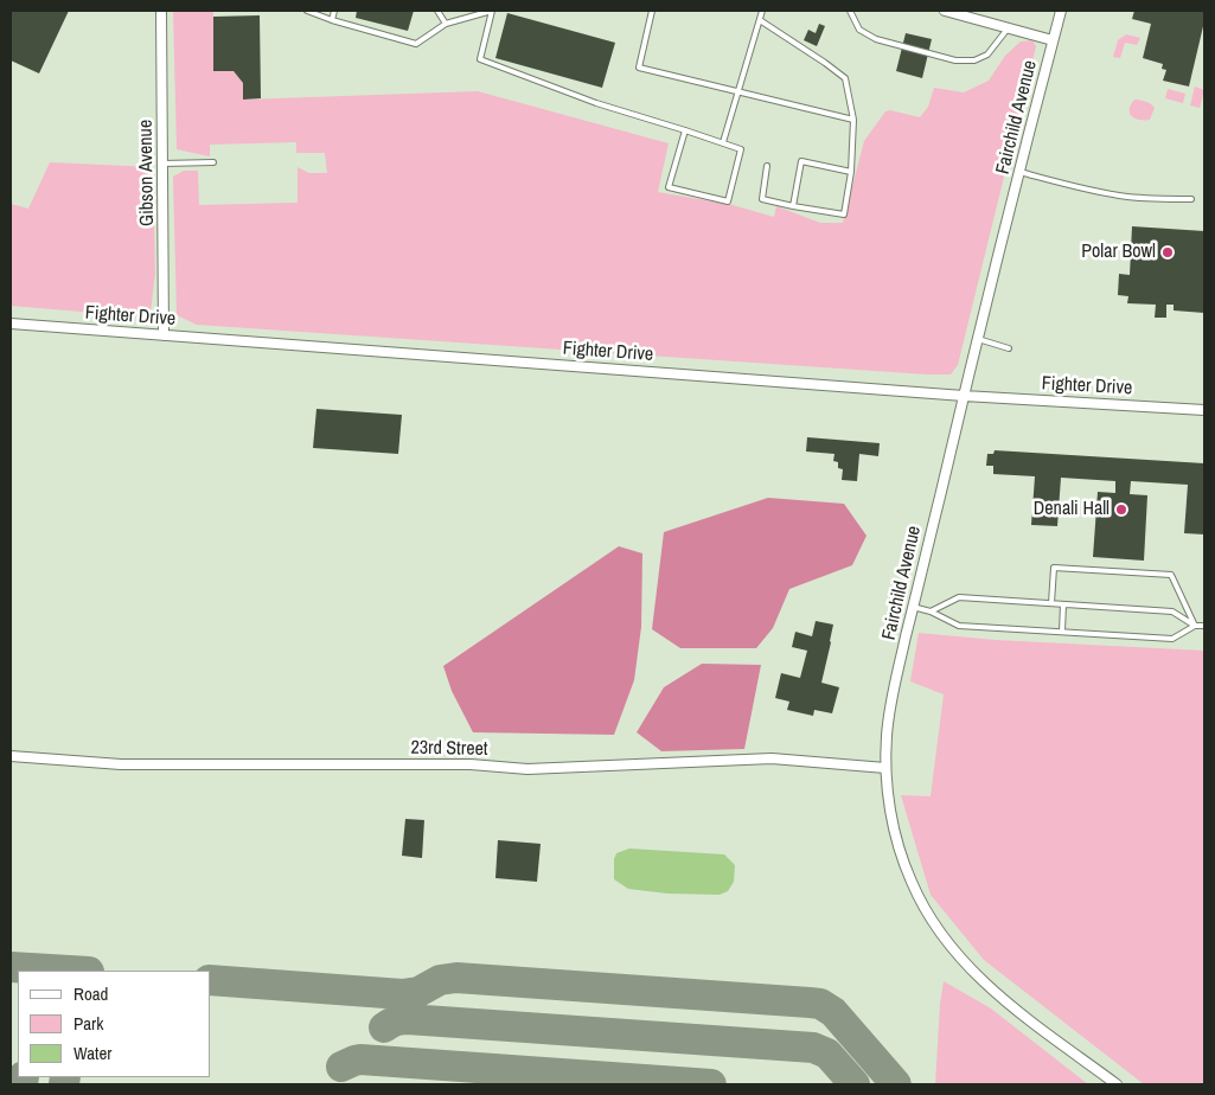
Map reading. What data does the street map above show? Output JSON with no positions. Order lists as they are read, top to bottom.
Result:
{
  "streets": {
    "street": [
      "Fairchild Avenue",
      "Gibson Avenue",
      "Fighter Drive",
      "23rd Street"
    ]
  },
  "crossings": [
    ["Fairchild Avenue", "Fighter Drive"],
    ["Fairchild Avenue", "23rd Street"],
    ["Gibson Avenue", "Fighter Drive"]
  ],
  "places": ["Polar Bowl", "Denali Hall"],
  "legend": ["Road", "Park", "Water"]
}
